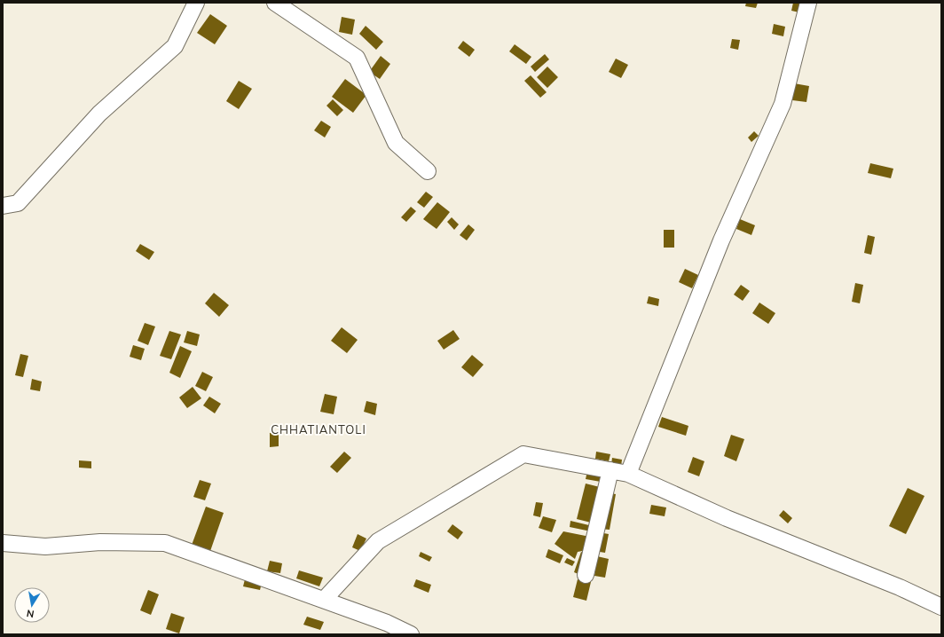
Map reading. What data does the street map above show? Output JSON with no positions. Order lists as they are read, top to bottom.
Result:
{
  "districts": ["CHHATIANTOLI"],
  "north": "bottom"
}
